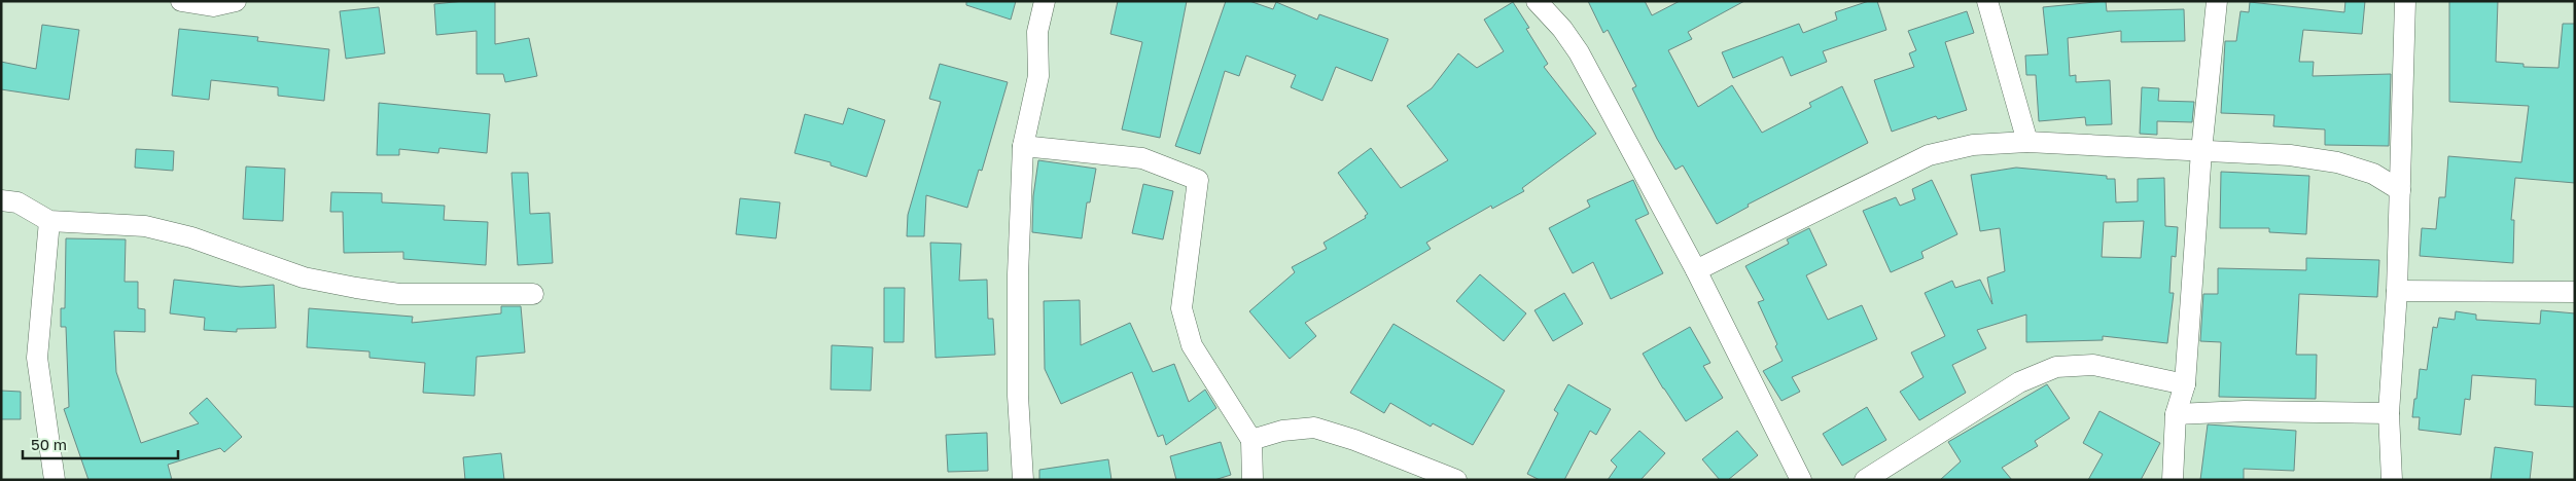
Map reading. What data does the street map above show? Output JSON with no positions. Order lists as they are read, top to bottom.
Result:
{
  "scale_bar": "50 m"
}
